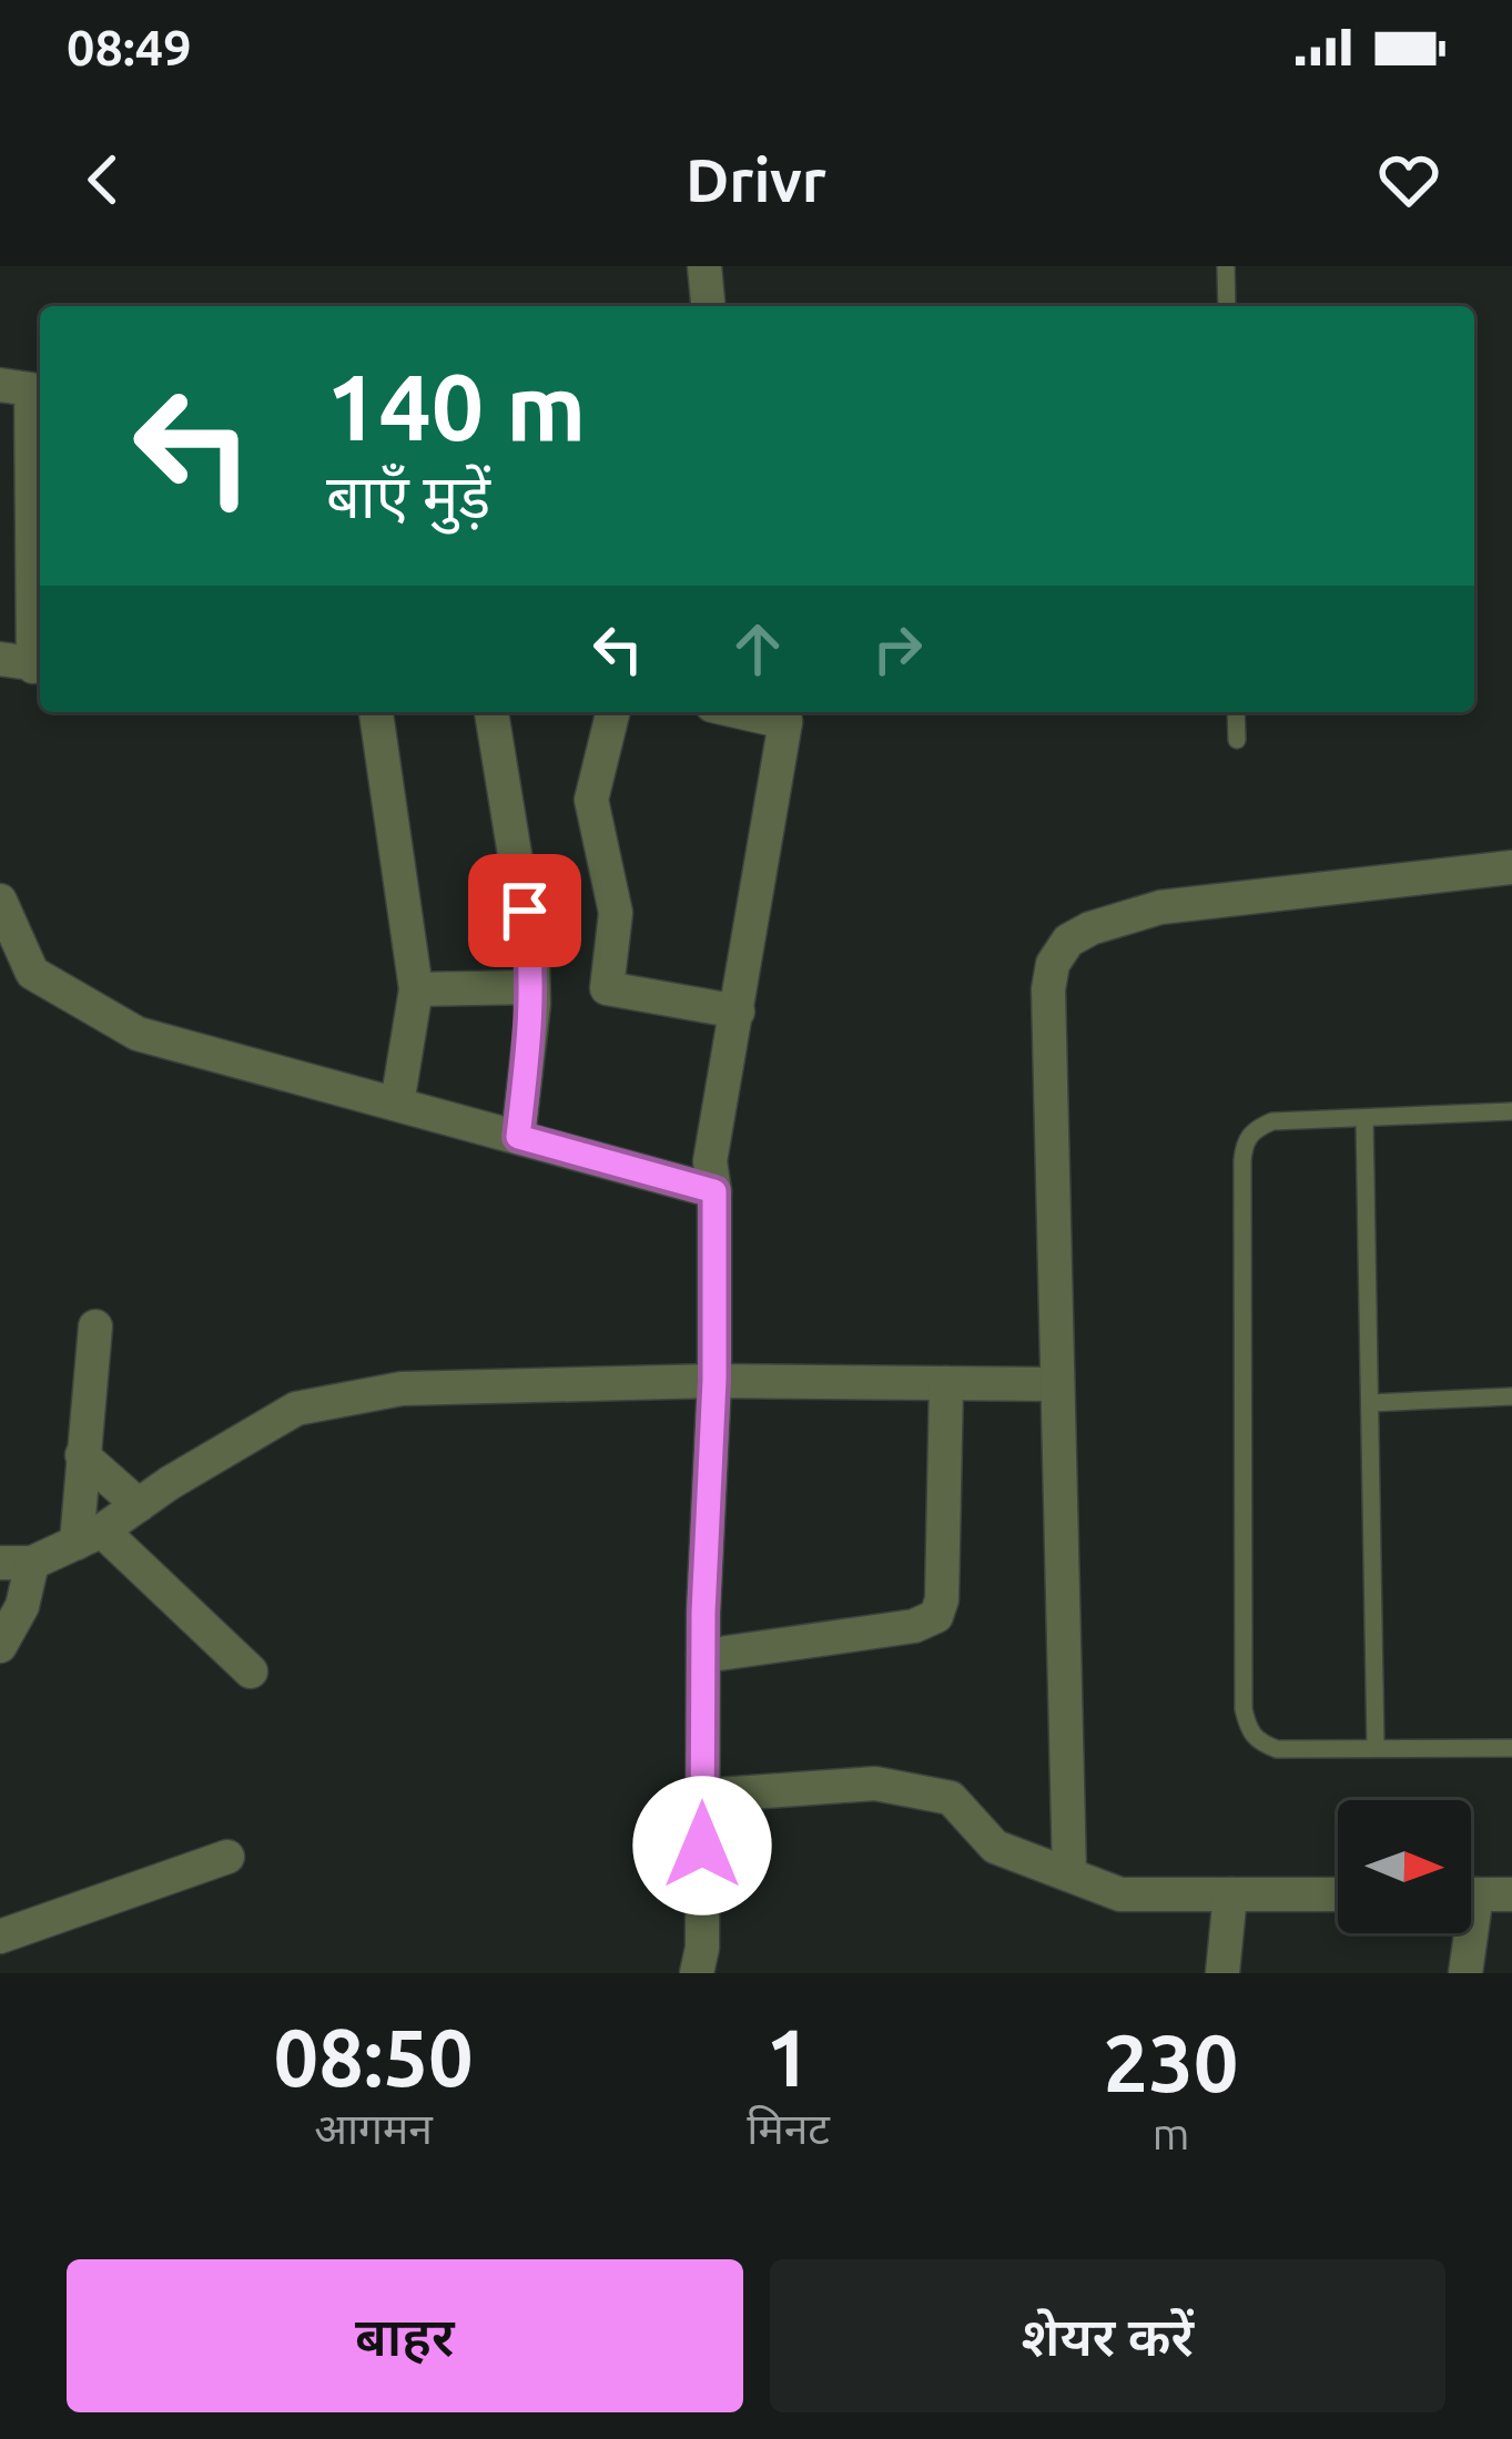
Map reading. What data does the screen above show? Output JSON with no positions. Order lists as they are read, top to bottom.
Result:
{
  "north": "right",
  "page": {
    "status": "08:49",
    "header": "Drivr",
    "turn": ["140 m", "बाएँ मुड़ें"],
    "eta": [
      "08:50",
      "आगमन",
      "1",
      "मिनट",
      "230",
      "m"
    ],
    "buttons": ["बाहर", "शेयर करें"]
  }
}
